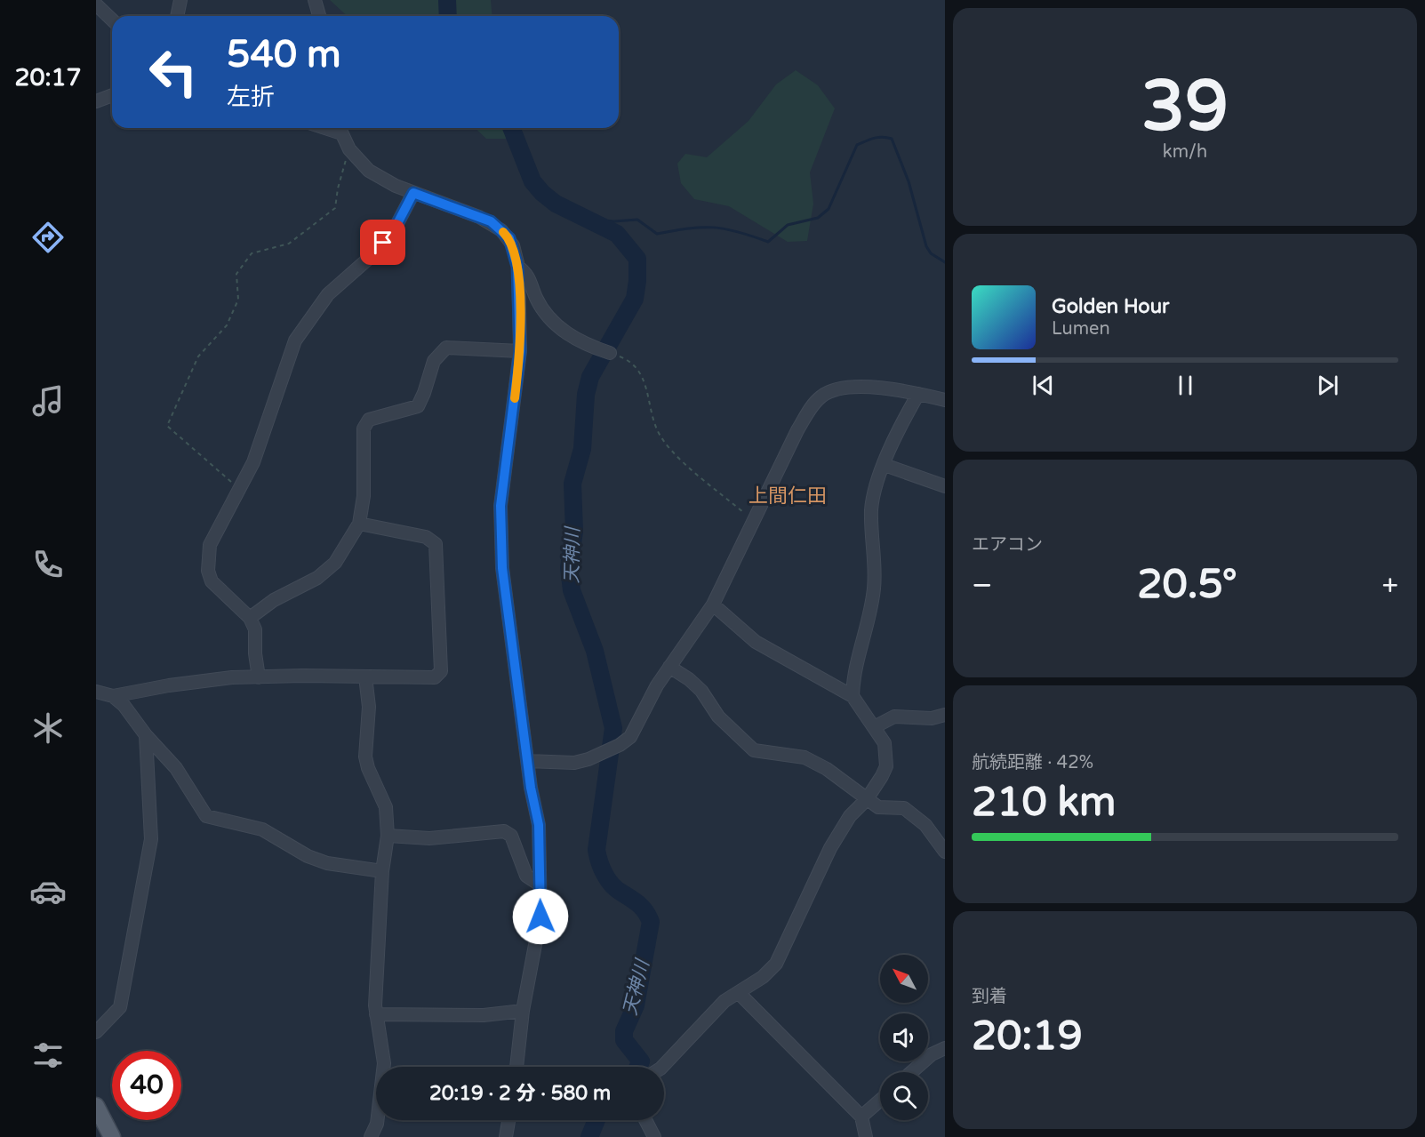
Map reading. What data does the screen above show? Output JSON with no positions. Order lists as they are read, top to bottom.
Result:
{
  "districts": ["上間仁田"],
  "water": ["天神川"],
  "north": "top left",
  "page": {
    "tabs": "20:17",
    "tile": [
      ["39", "km/h"],
      "エアコン",
      ["航続距離 · 42%", "210 km"],
      ["到着", "20:19"]
    ],
    "turn": ["540 m", "左折"],
    "song": ["Golden Hour", "Lumen"],
    "heat": ["−", "20.5°", "+"],
    "limit": "40",
    "trip": "20:19 · 2 分 · 580 m"
  }
}
